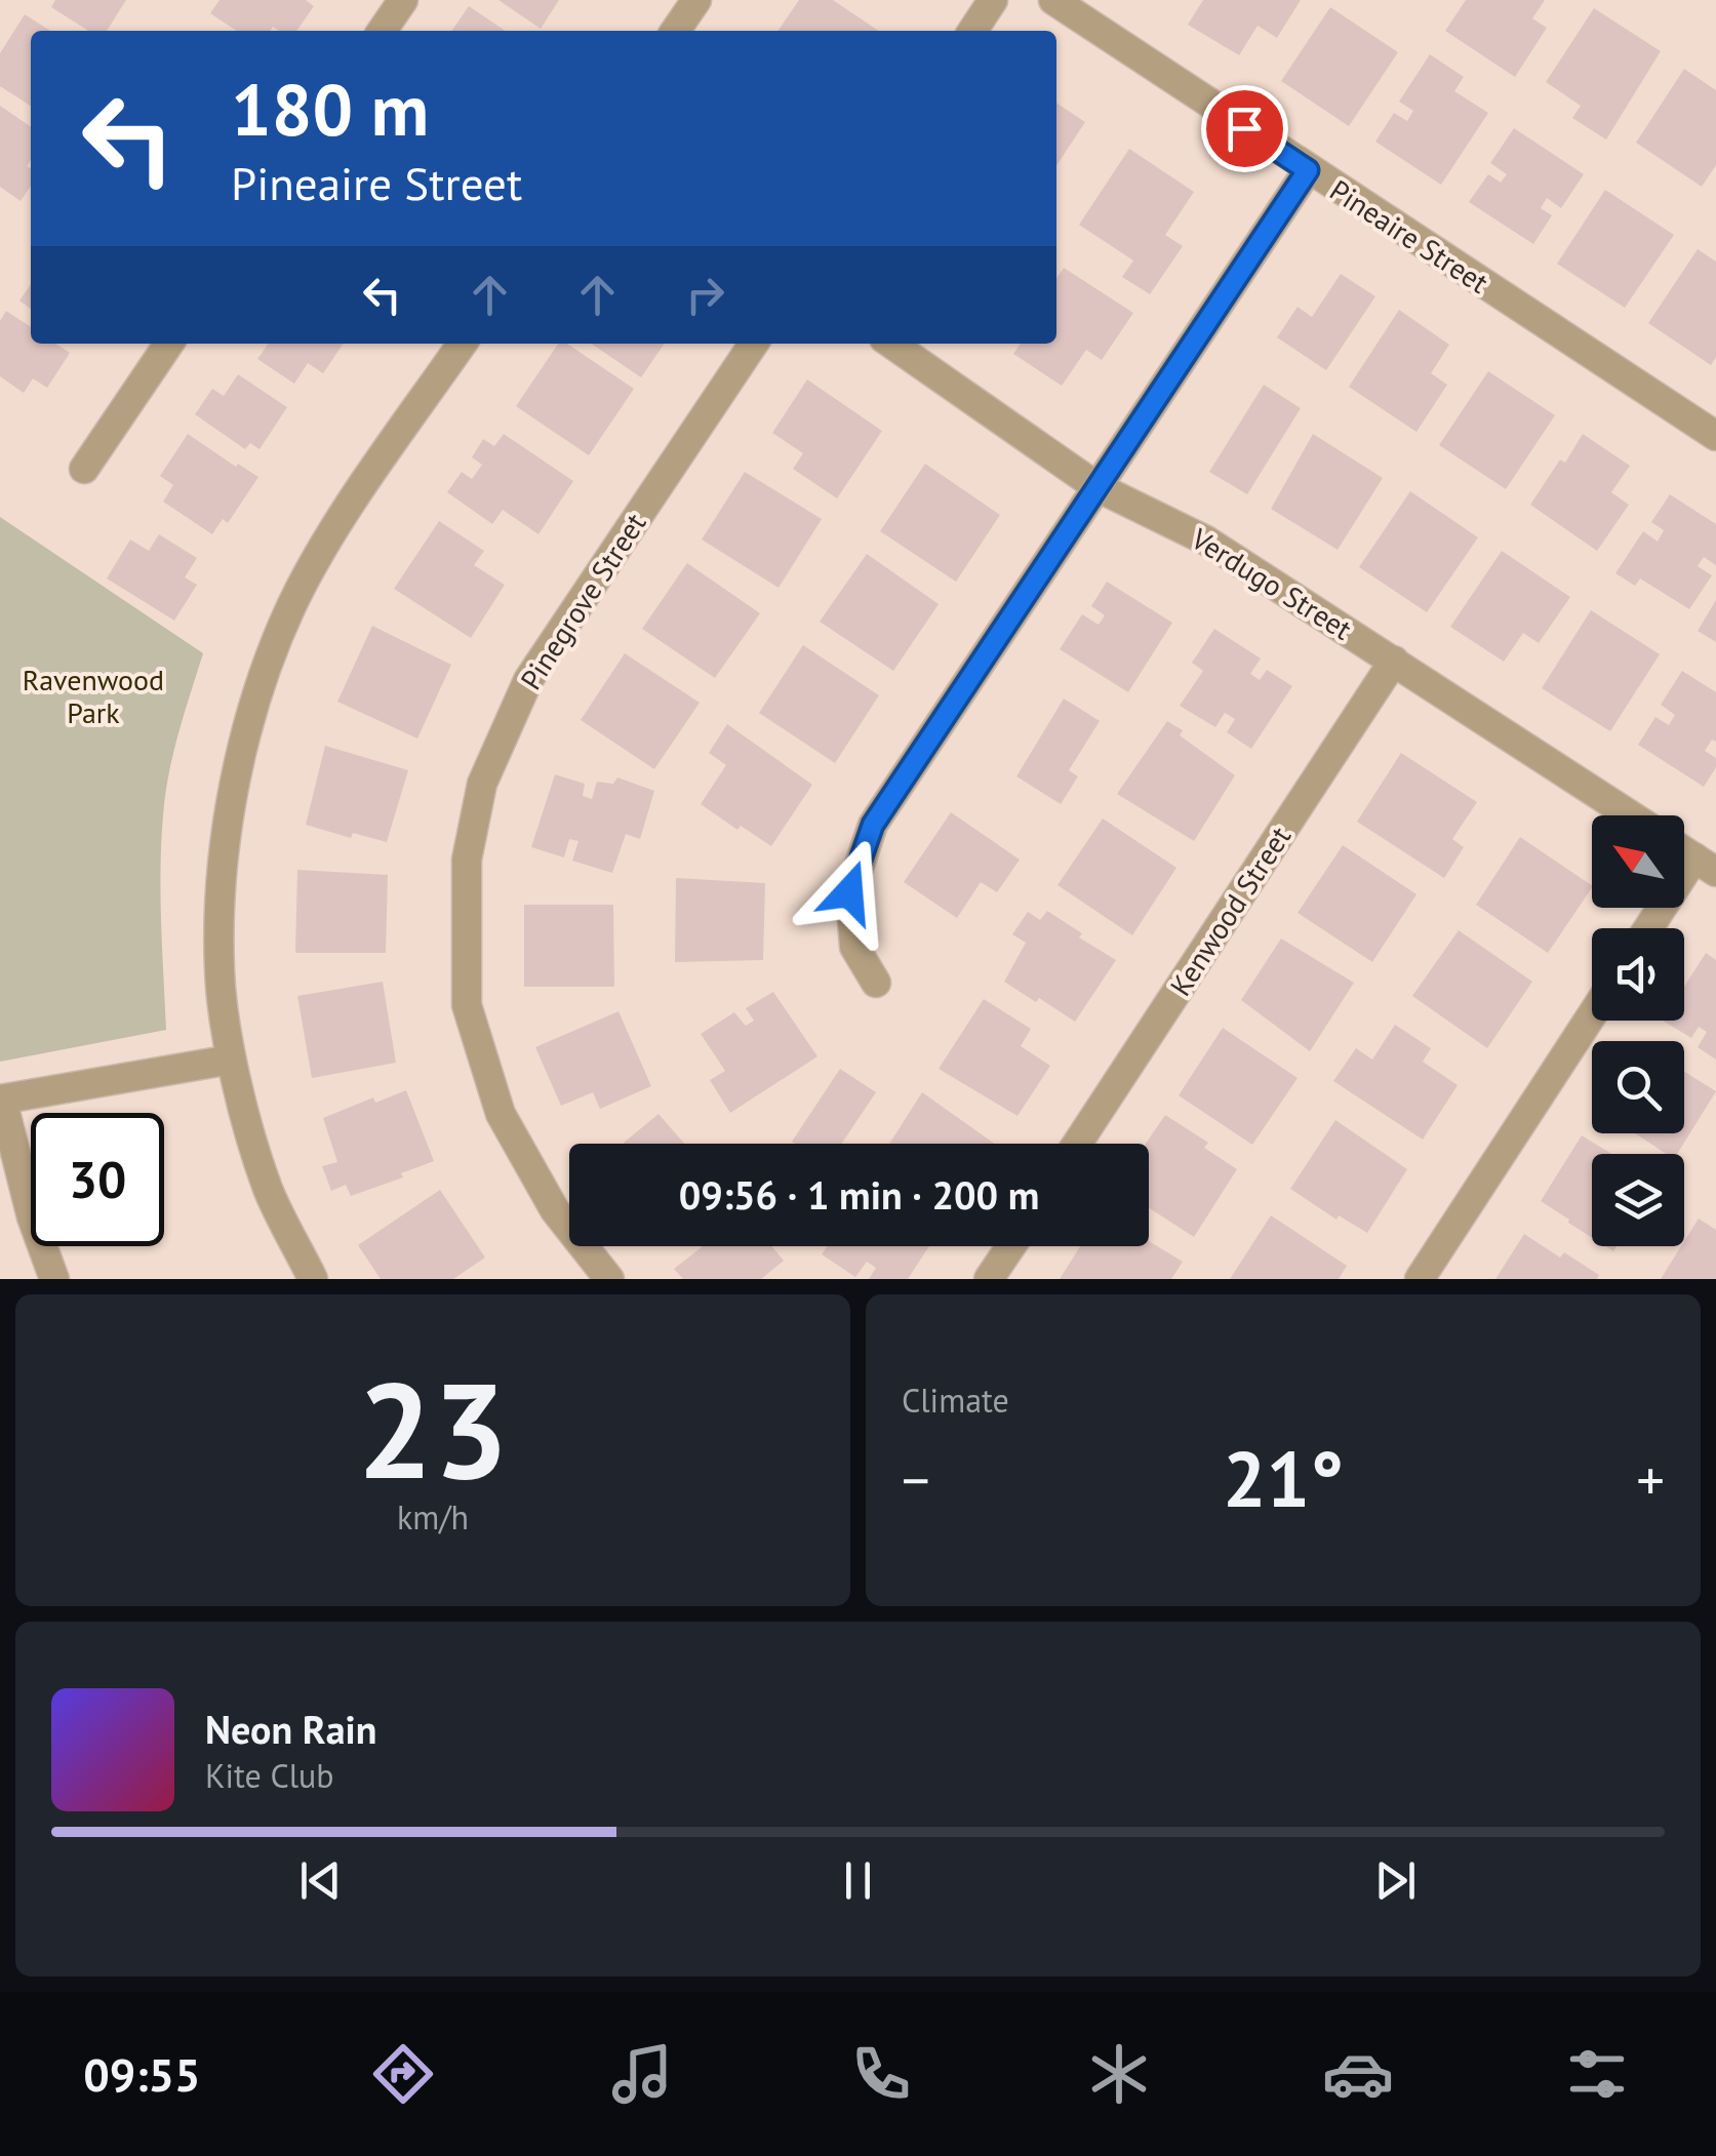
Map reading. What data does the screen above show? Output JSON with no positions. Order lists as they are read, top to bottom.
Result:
{
  "streets": {
    "street": [
      "Pineaire Street",
      "Verdugo Street",
      "Pinegrove Street",
      "Kenwood Street"
    ]
  },
  "crossings": [
    ["Verdugo Street", "Kenwood Street"]
  ],
  "parks": ["Ravenwood Park"],
  "north": "top left",
  "page": {
    "turn": ["180 m", "Pineaire Street"],
    "limit": "30",
    "trip": "09:56 · 1 min · 200 m",
    "tile": [
      ["23", "km/h"],
      "Climate"
    ],
    "heat": ["−", "21°", "+"],
    "song": ["Neon Rain", "Kite Club"],
    "tabs": "09:55"
  }
}
